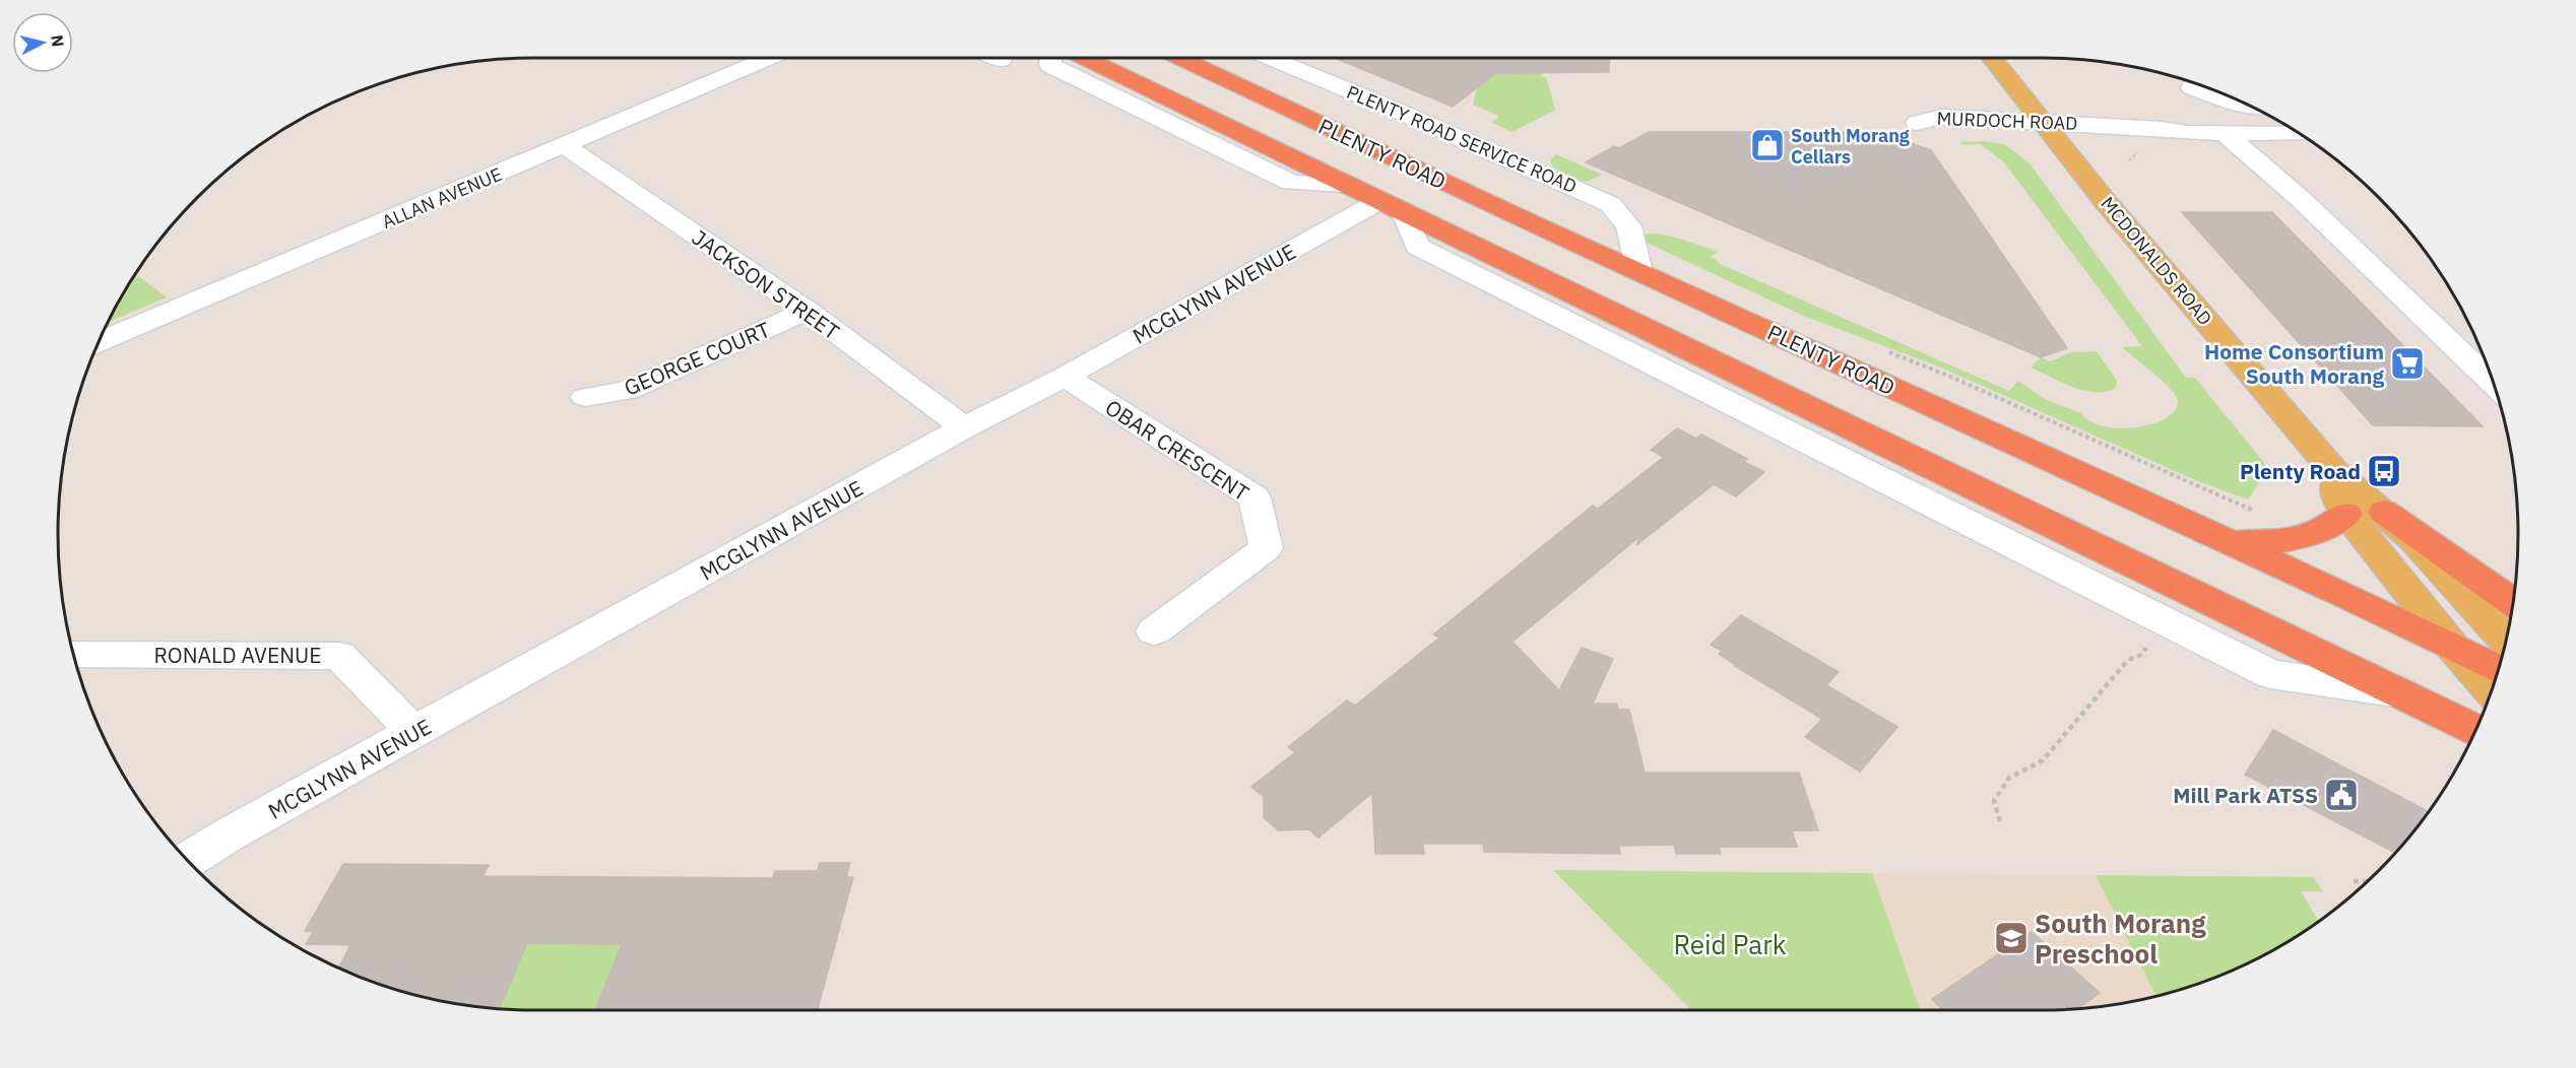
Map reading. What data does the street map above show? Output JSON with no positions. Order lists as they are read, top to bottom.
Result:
{
  "streets": {
    "highway": ["PLENTY ROAD"],
    "main road": ["MCDONALDS ROAD"],
    "street": [
      "MURDOCH ROAD",
      "PLENTY ROAD SERVICE ROAD",
      "ALLAN AVENUE",
      "JACKSON STREET",
      "MCGLYNN AVENUE",
      "GEORGE COURT",
      "OBAR CRESCENT",
      "RONALD AVENUE"
    ]
  },
  "crossings": [
    ["MURDOCH ROAD", "MCDONALDS ROAD"],
    ["PLENTY ROAD SERVICE ROAD", "PLENTY ROAD"],
    ["PLENTY ROAD", "MCGLYNN AVENUE"],
    ["ALLAN AVENUE", "JACKSON STREET"],
    ["JACKSON STREET", "MCGLYNN AVENUE"],
    ["JACKSON STREET", "GEORGE COURT"],
    ["MCGLYNN AVENUE", "OBAR CRESCENT"],
    ["MCGLYNN AVENUE", "RONALD AVENUE"]
  ],
  "parks": ["Reid Park"],
  "places": {
    "shop": ["South Morang Cellars"],
    "supermarket": ["Home Consortium South Morang"],
    "bus stop": ["Plenty Road"],
    "public building": ["Mill Park ATSS"],
    "school or university": ["South Morang Preschool"]
  },
  "north": "right"
}
